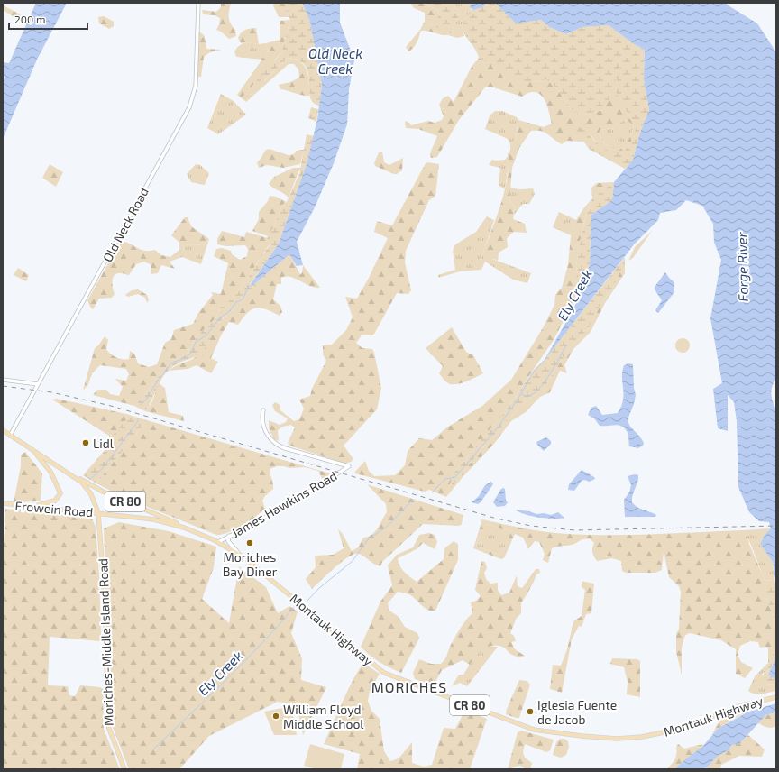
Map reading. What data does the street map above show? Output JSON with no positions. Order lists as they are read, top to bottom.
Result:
{
  "streets": {
    "main road": [
      "CR 80",
      "Frowein Road",
      "Montauk Highway",
      "Moriches-Middle Island Road"
    ],
    "street": ["Old Neck Road", "James Hawkins Road"]
  },
  "crossings": [
    ["Old Neck Road", "CR 80"],
    ["CR 80", "Frowein Road"],
    ["CR 80", "Montauk Highway"],
    ["CR 80", "Moriches-Middle Island Road"],
    ["James Hawkins Road", "Montauk Highway"],
    ["Frowein Road", "Montauk Highway"],
    ["Frowein Road", "Moriches-Middle Island Road"]
  ],
  "districts": ["MORICHES"],
  "water": ["Old Neck Creek", "Forge River", "Ely Creek"],
  "places": [
    "Lidl",
    "Moriches Bay Diner",
    "Iglesia Fuente de Jacob",
    "William Floyd Middle School"
  ],
  "scale_bar": "200 m"
}
